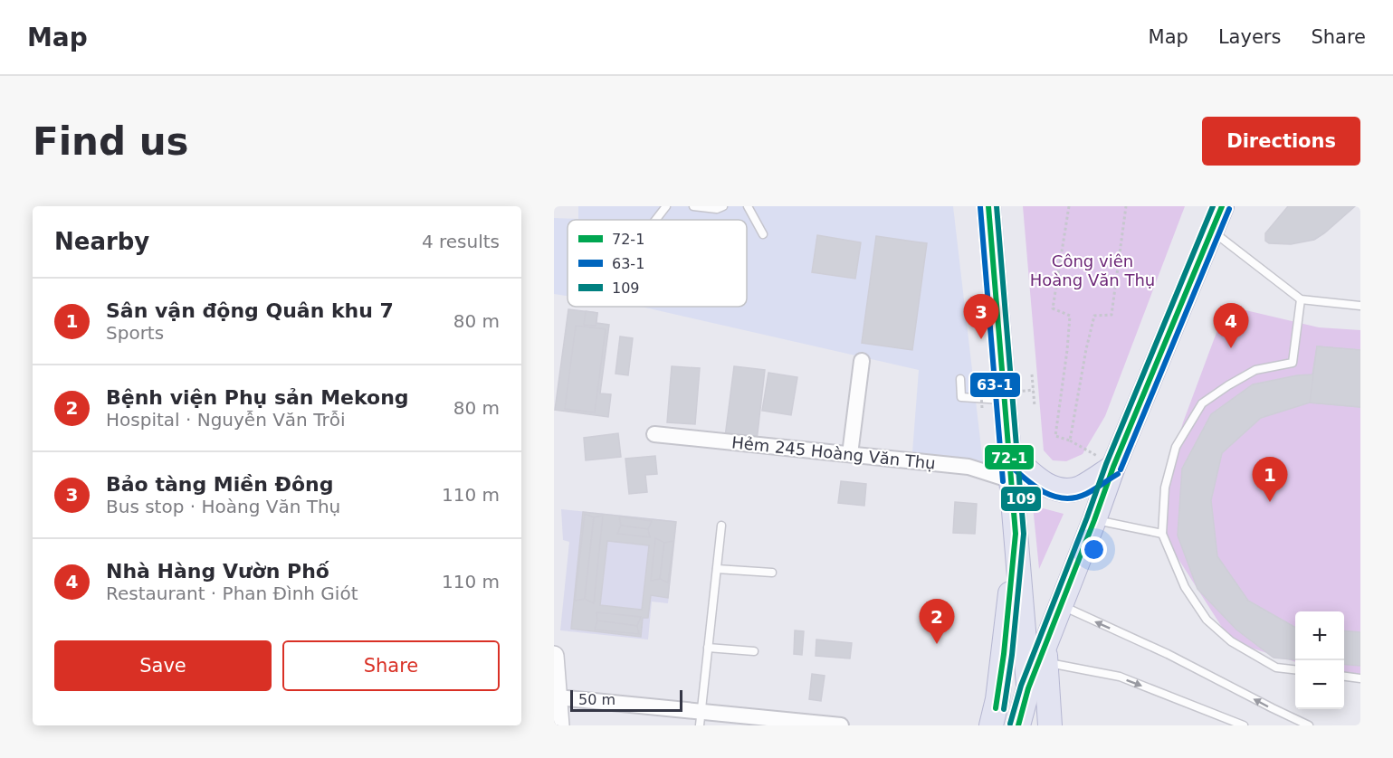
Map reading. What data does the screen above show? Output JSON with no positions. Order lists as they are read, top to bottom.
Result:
{
  "streets": {
    "street": ["Hẻm 245 Hoàng Văn Thụ"]
  },
  "parks": ["Công viên Hoàng Văn Thụ"],
  "lines": ["transit line 72-1", "transit line 109", "transit line 63-1"],
  "legend": ["72-1", "63-1", "109"],
  "scale_bar": "50 m",
  "page": {
    "header": "Map",
    "nav": ["Map", "Layers", "Share"],
    "buttons": [
      "Directions",
      ["Save", "Share"]
    ],
    "title": "Find us",
    "heading": ["Nearby", "4 results"],
    "list": [
      {
        "mark": "1",
        "name": "Sân vận động Quân khu 7",
        "note": "Sports",
        "value": "80 m"
      },
      {
        "mark": "2",
        "name": "Bệnh viện Phụ sản Mekong",
        "note": "Hospital · Nguyễn Văn Trỗi",
        "value": "80 m"
      },
      {
        "mark": "3",
        "name": "Bảo tàng Miền Đông",
        "note": "Bus stop · Hoàng Văn Thụ",
        "value": "110 m"
      },
      {
        "mark": "4",
        "name": "Nhà Hàng Vườn Phố",
        "note": "Restaurant · Phan Đình Giót",
        "value": "110 m"
      }
    ],
    "pins": [
      "3",
      "4",
      "1",
      "2"
    ],
    "map_buttons": ["+", "−"],
    "scale": "50 m"
  }
}
